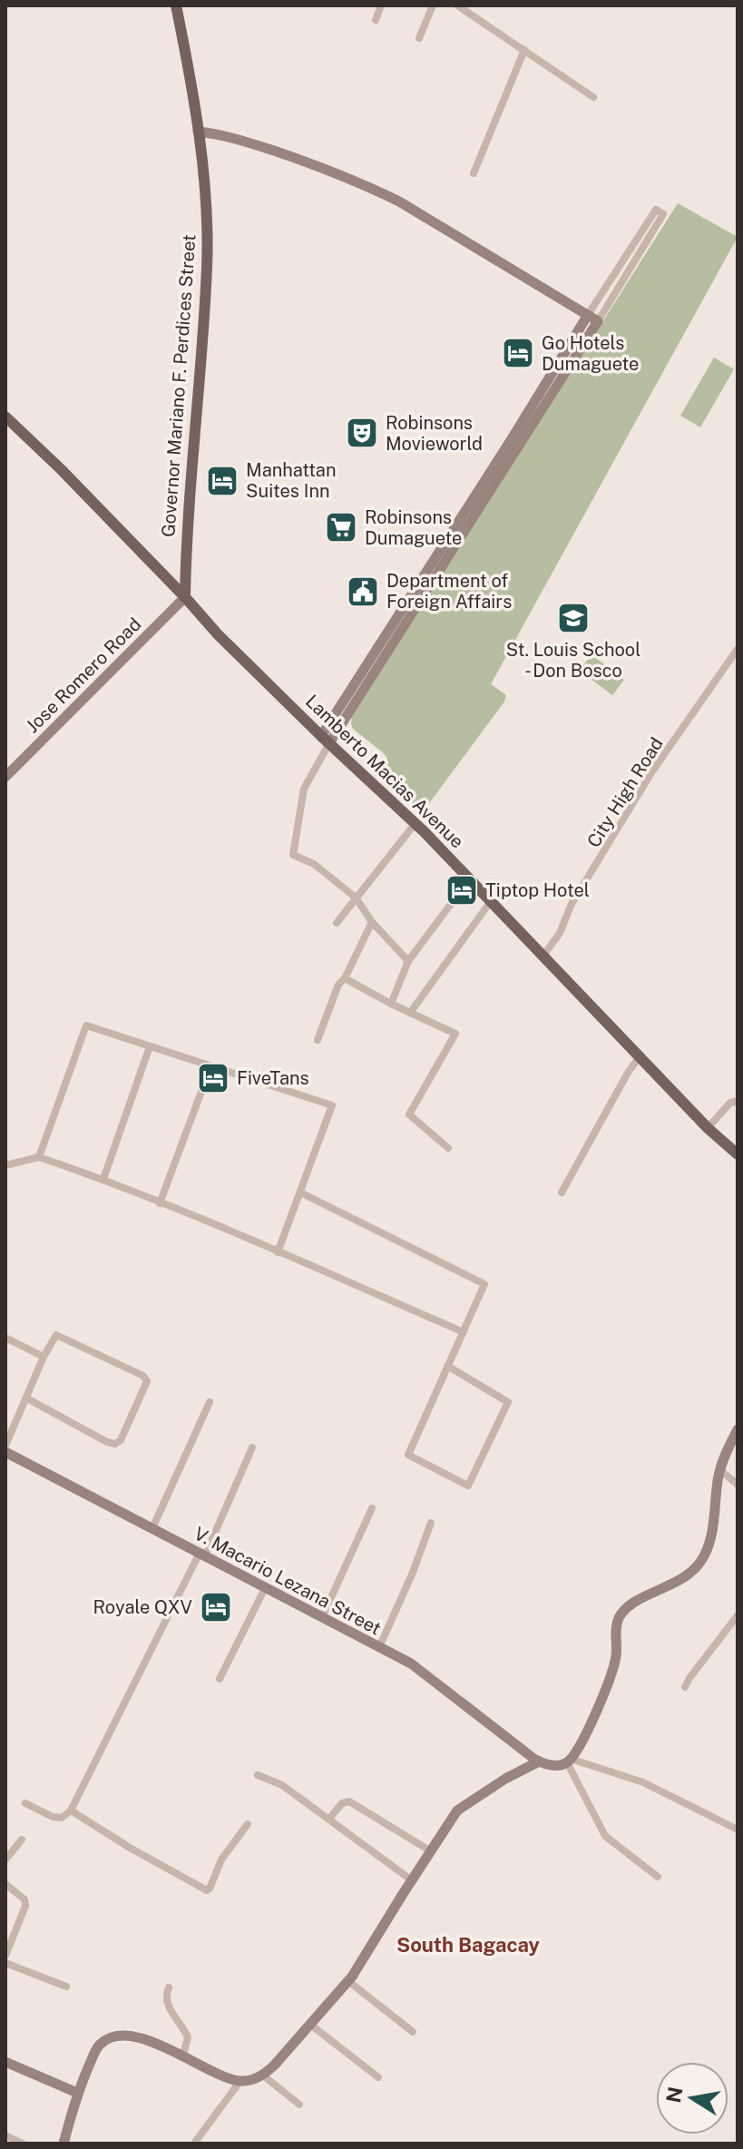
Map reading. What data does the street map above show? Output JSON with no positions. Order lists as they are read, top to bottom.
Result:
{
  "streets": {
    "main road": ["Governor Mariano F. Perdices Street", "Lamberto Macias Avenue"],
    "street": ["Jose Romero Road", "City High Road", "V. Macario Lezana Street"]
  },
  "crossings": [
    ["Governor Mariano F. Perdices Street", "Jose Romero Road"],
    ["Governor Mariano F. Perdices Street", "Lamberto Macias Avenue"],
    ["Jose Romero Road", "Lamberto Macias Avenue"],
    ["Lamberto Macias Avenue", "City High Road"]
  ],
  "districts": ["South Bagacay"],
  "places": {
    "hotel": [
      "Go Hotels Dumaguete",
      "Manhattan Suites Inn",
      "Tiptop Hotel",
      "FiveTans",
      "Royale QXV"
    ],
    "theatre": ["Robinsons Movieworld"],
    "supermarket": ["Robinsons Dumaguete"],
    "public building": ["Department of Foreign Affairs"],
    "school or university": ["St. Louis School - Don Bosco"]
  },
  "north": "left"
}
